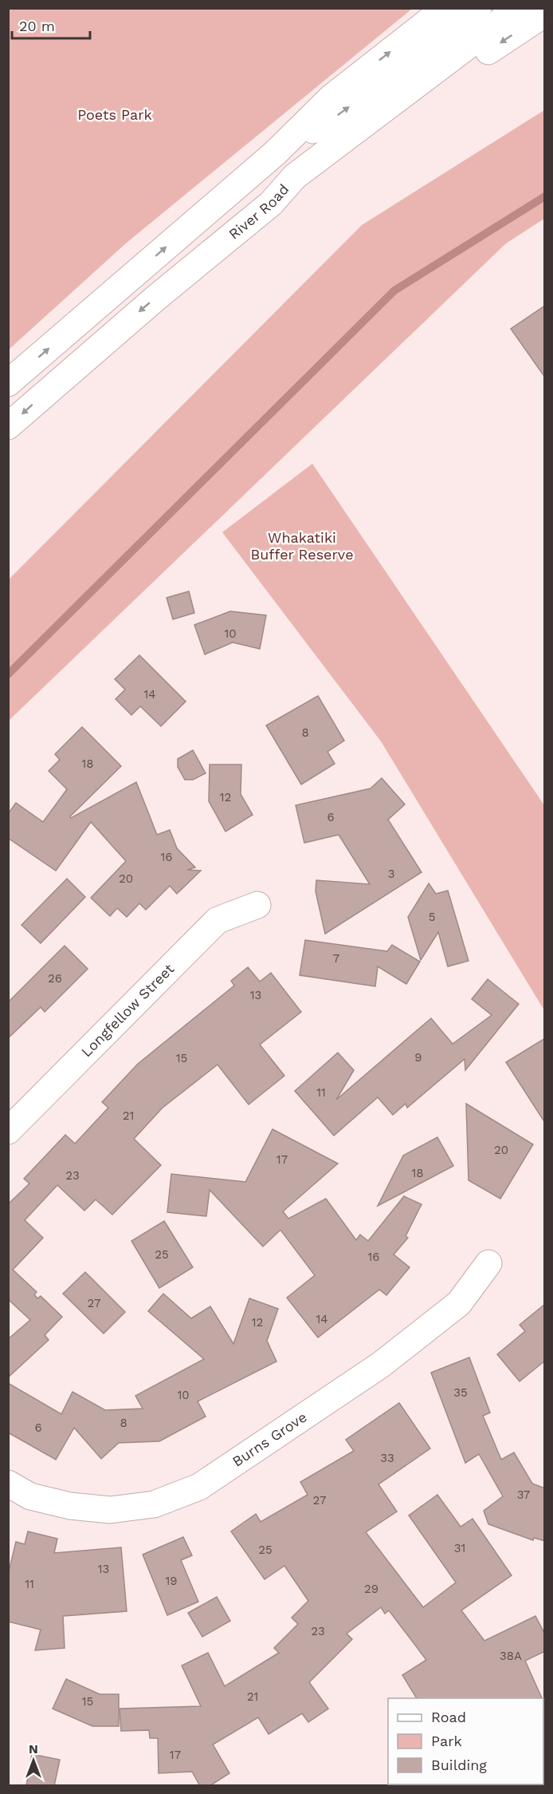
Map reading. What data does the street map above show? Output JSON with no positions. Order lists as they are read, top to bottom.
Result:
{
  "streets": {
    "main road": ["River Road", "Longfellow Street", "Burns Grove"]
  },
  "parks": ["Poets Park", "Whakatiki Buffer Reserve"],
  "house_numbers": [
    "10",
    "14",
    "8",
    "18",
    "12",
    "6",
    "16",
    "3",
    "20",
    "5",
    "7",
    "26",
    "13",
    "9",
    "15",
    "11",
    "21",
    "20",
    "17",
    "18",
    "23",
    "25",
    "16",
    "27",
    "14",
    "12",
    "35",
    "10",
    "8",
    "6",
    "33",
    "37",
    "27",
    "31",
    "25",
    "13",
    "19",
    "11",
    "29",
    "23",
    "38A",
    "21",
    "15",
    "17"
  ],
  "legend": ["Road", "Park", "Building"],
  "scale_bar": "20 m",
  "north": "top"
}
